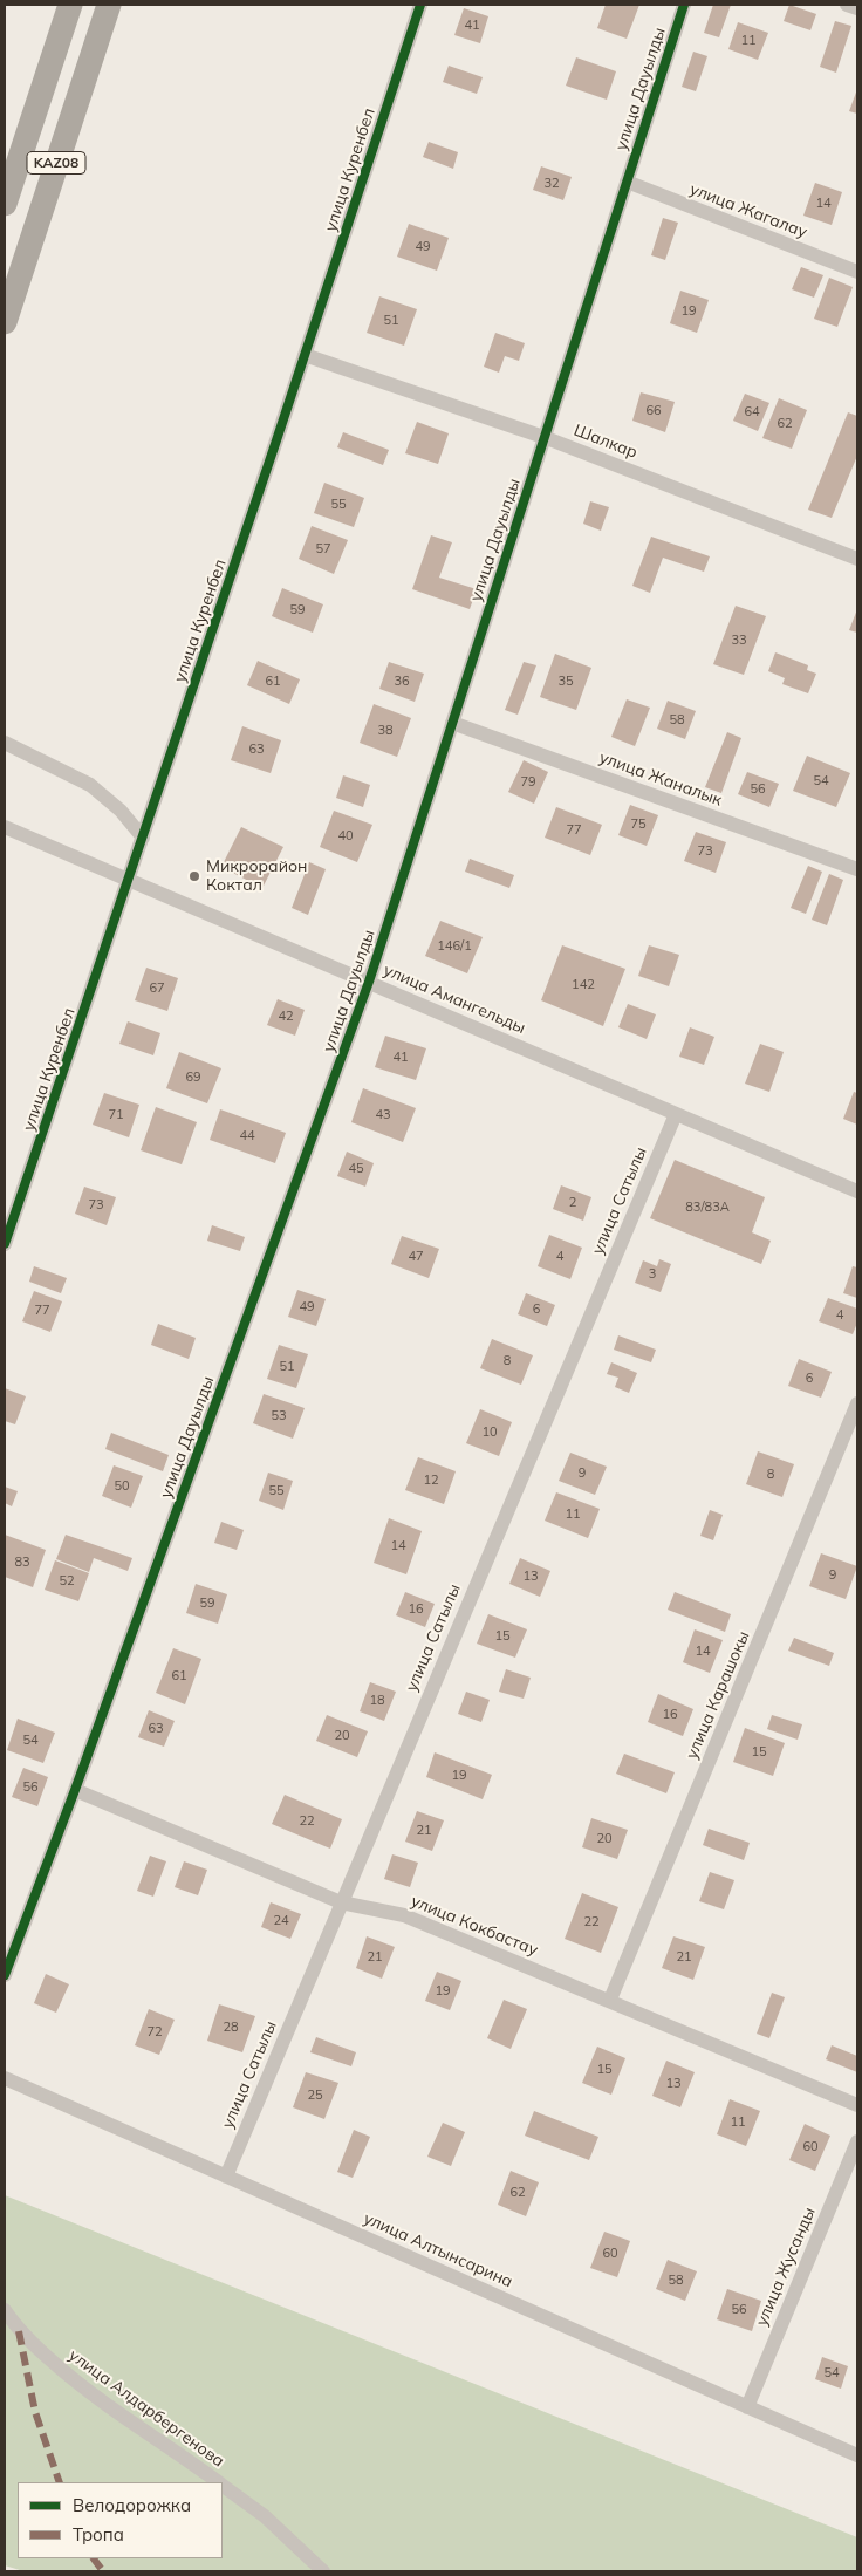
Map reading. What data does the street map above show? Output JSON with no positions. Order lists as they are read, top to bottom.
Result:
{
  "streets": {
    "highway": ["KAZ08"],
    "street": [
      "улица Дауылды",
      "улица Куренбел",
      "улица Жагалау",
      "Шалкар",
      "улица Жаналык",
      "улица Амангельды",
      "улица Сатылы",
      "улица Карашокы",
      "улица Кокбастау",
      "улица Алтынсарина",
      "улица Жусанды",
      "улица Алдарбергенова"
    ]
  },
  "crossings": [
    ["улица Дауылды", "улица Жагалау"],
    ["улица Дауылды", "Шалкар"],
    ["улица Дауылды", "улица Жаналык"],
    ["улица Дауылды", "улица Амангельды"],
    ["улица Дауылды", "улица Кокбастау"],
    ["улица Куренбел", "Шалкар"],
    ["улица Куренбел", "улица Амангельды"],
    ["улица Амангельды", "улица Сатылы"],
    ["улица Сатылы", "улица Кокбастау"],
    ["улица Сатылы", "улица Алтынсарина"],
    ["улица Карашокы", "улица Кокбастау"],
    ["улица Алтынсарина", "улица Жусанды"]
  ],
  "places": ["Микрорайон Коктал"],
  "house_numbers": [
    "41",
    "11",
    "32",
    "14",
    "49",
    "19",
    "51",
    "66",
    "64",
    "62",
    "55",
    "57",
    "59",
    "33",
    "61",
    "36",
    "35",
    "58",
    "38",
    "63",
    "54",
    "79",
    "56",
    "75",
    "77",
    "40",
    "73",
    "146/1",
    "142",
    "67",
    "42",
    "41",
    "69",
    "71",
    "43",
    "44",
    "45",
    "2",
    "73",
    "83/83A",
    "47",
    "4",
    "3",
    "49",
    "6",
    "77",
    "4",
    "8",
    "51",
    "6",
    "53",
    "10",
    "9",
    "8",
    "12",
    "50",
    "55",
    "11",
    "14",
    "83",
    "9",
    "13",
    "52",
    "59",
    "16",
    "15",
    "14",
    "61",
    "18",
    "16",
    "63",
    "20",
    "54",
    "15",
    "19",
    "56",
    "22",
    "21",
    "20",
    "24",
    "22",
    "21",
    "21",
    "19",
    "28",
    "72",
    "15",
    "13",
    "25",
    "11",
    "60",
    "62",
    "60",
    "58",
    "56",
    "54"
  ],
  "legend": ["Велодорожка", "Тропа"]
}
